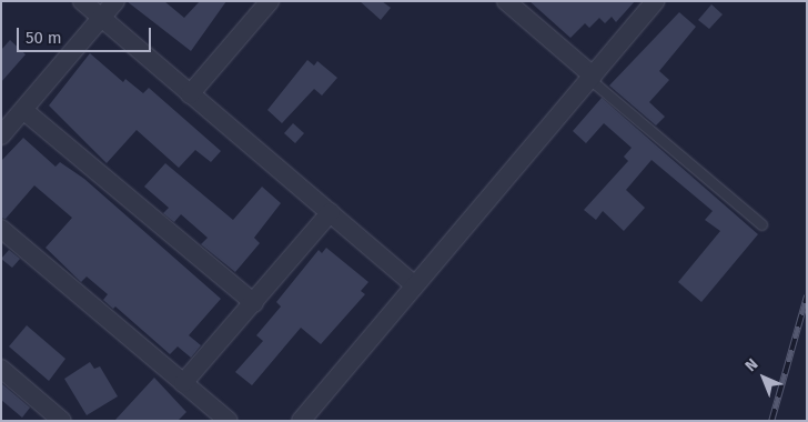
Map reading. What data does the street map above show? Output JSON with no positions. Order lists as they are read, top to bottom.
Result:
{
  "scale_bar": "50 m",
  "north": "top left"
}
